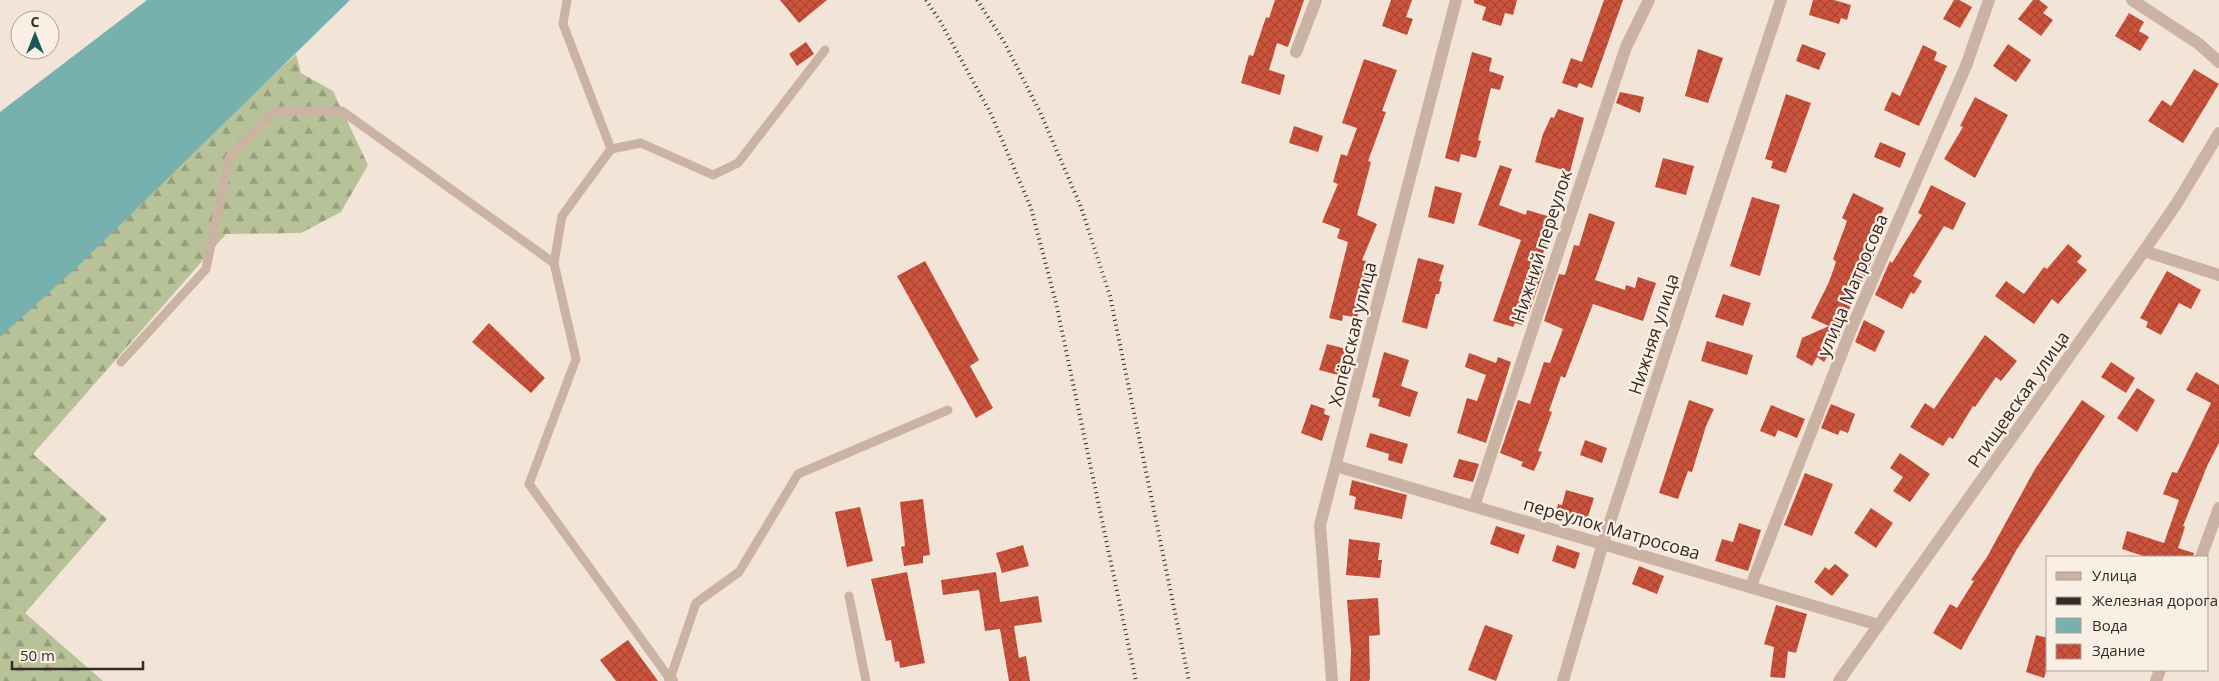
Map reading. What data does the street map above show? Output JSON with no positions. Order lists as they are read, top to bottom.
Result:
{
  "streets": {
    "street": [
      "Нижний переулок",
      "улица Матросова",
      "Хопёрская улица",
      "Нижняя улица",
      "Ртищевская улица",
      "переулок Матросова"
    ]
  },
  "crossings": [
    ["Нижний переулок", "переулок Матросова"],
    ["улица Матросова", "переулок Матросова"],
    ["Хопёрская улица", "переулок Матросова"],
    ["Нижняя улица", "переулок Матросова"],
    ["Ртищевская улица", "переулок Матросова"]
  ],
  "legend": [
    "Улица",
    "Железная дорога",
    "Вода",
    "Здание"
  ],
  "scale_bar": "50 m",
  "north": "top"
}
